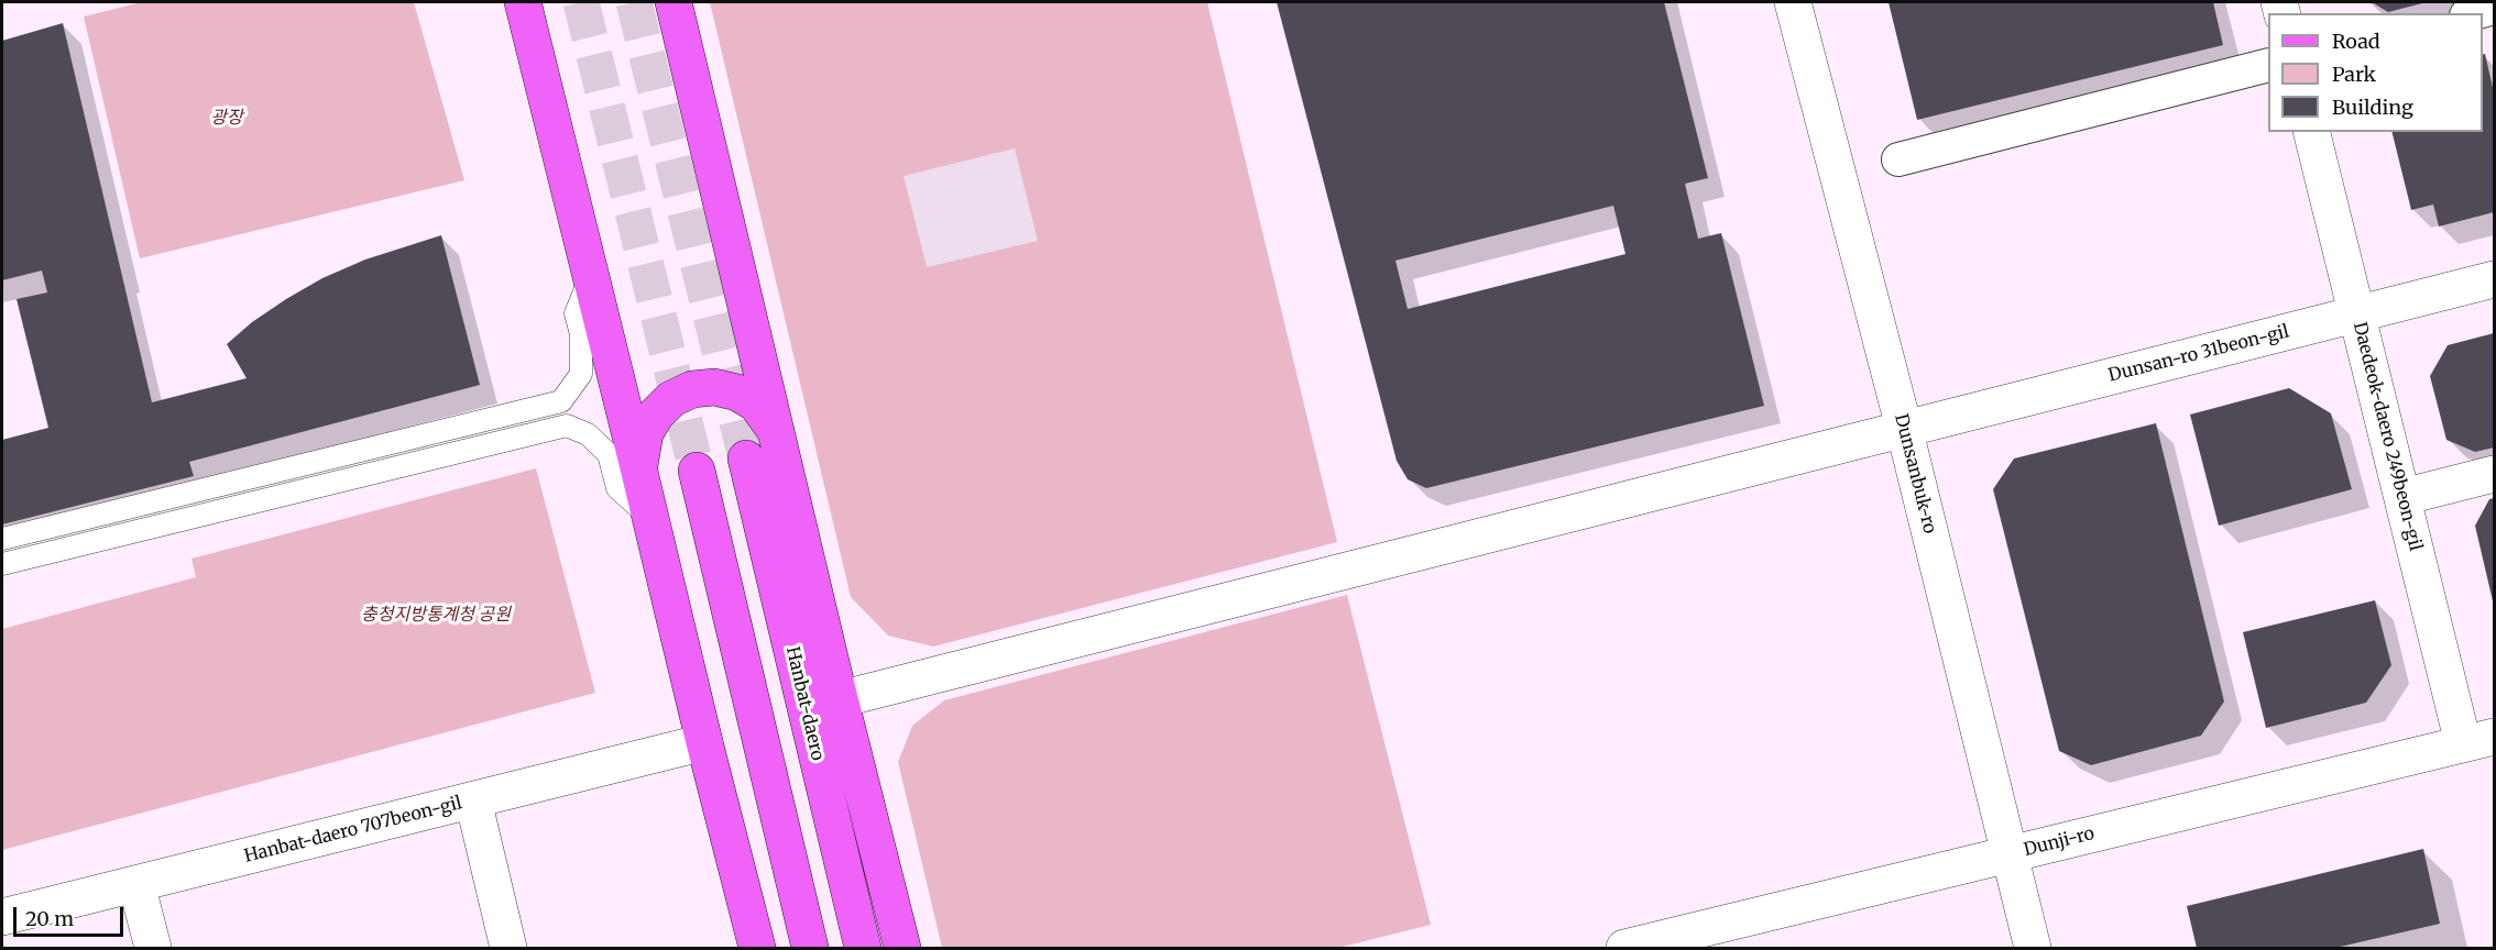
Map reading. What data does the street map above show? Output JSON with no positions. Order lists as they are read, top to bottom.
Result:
{
  "streets": {
    "main road": ["Hanbat-daero"],
    "street": [
      "Dunsan-ro 31beon-gil",
      "Daedeok-daero 249beon-gil",
      "Dunsanbuk-ro",
      "Hanbat-daero 707beon-gil",
      "Dunji-ro"
    ]
  },
  "crossings": [
    ["Dunsan-ro 31beon-gil", "Daedeok-daero 249beon-gil"],
    ["Dunsan-ro 31beon-gil", "Dunsanbuk-ro"],
    ["Daedeok-daero 249beon-gil", "Dunji-ro"],
    ["Dunsanbuk-ro", "Dunji-ro"]
  ],
  "parks": ["광장", "충청지방통계청 공원"],
  "legend": ["Road", "Park", "Building"],
  "scale_bar": "20 m"
}
